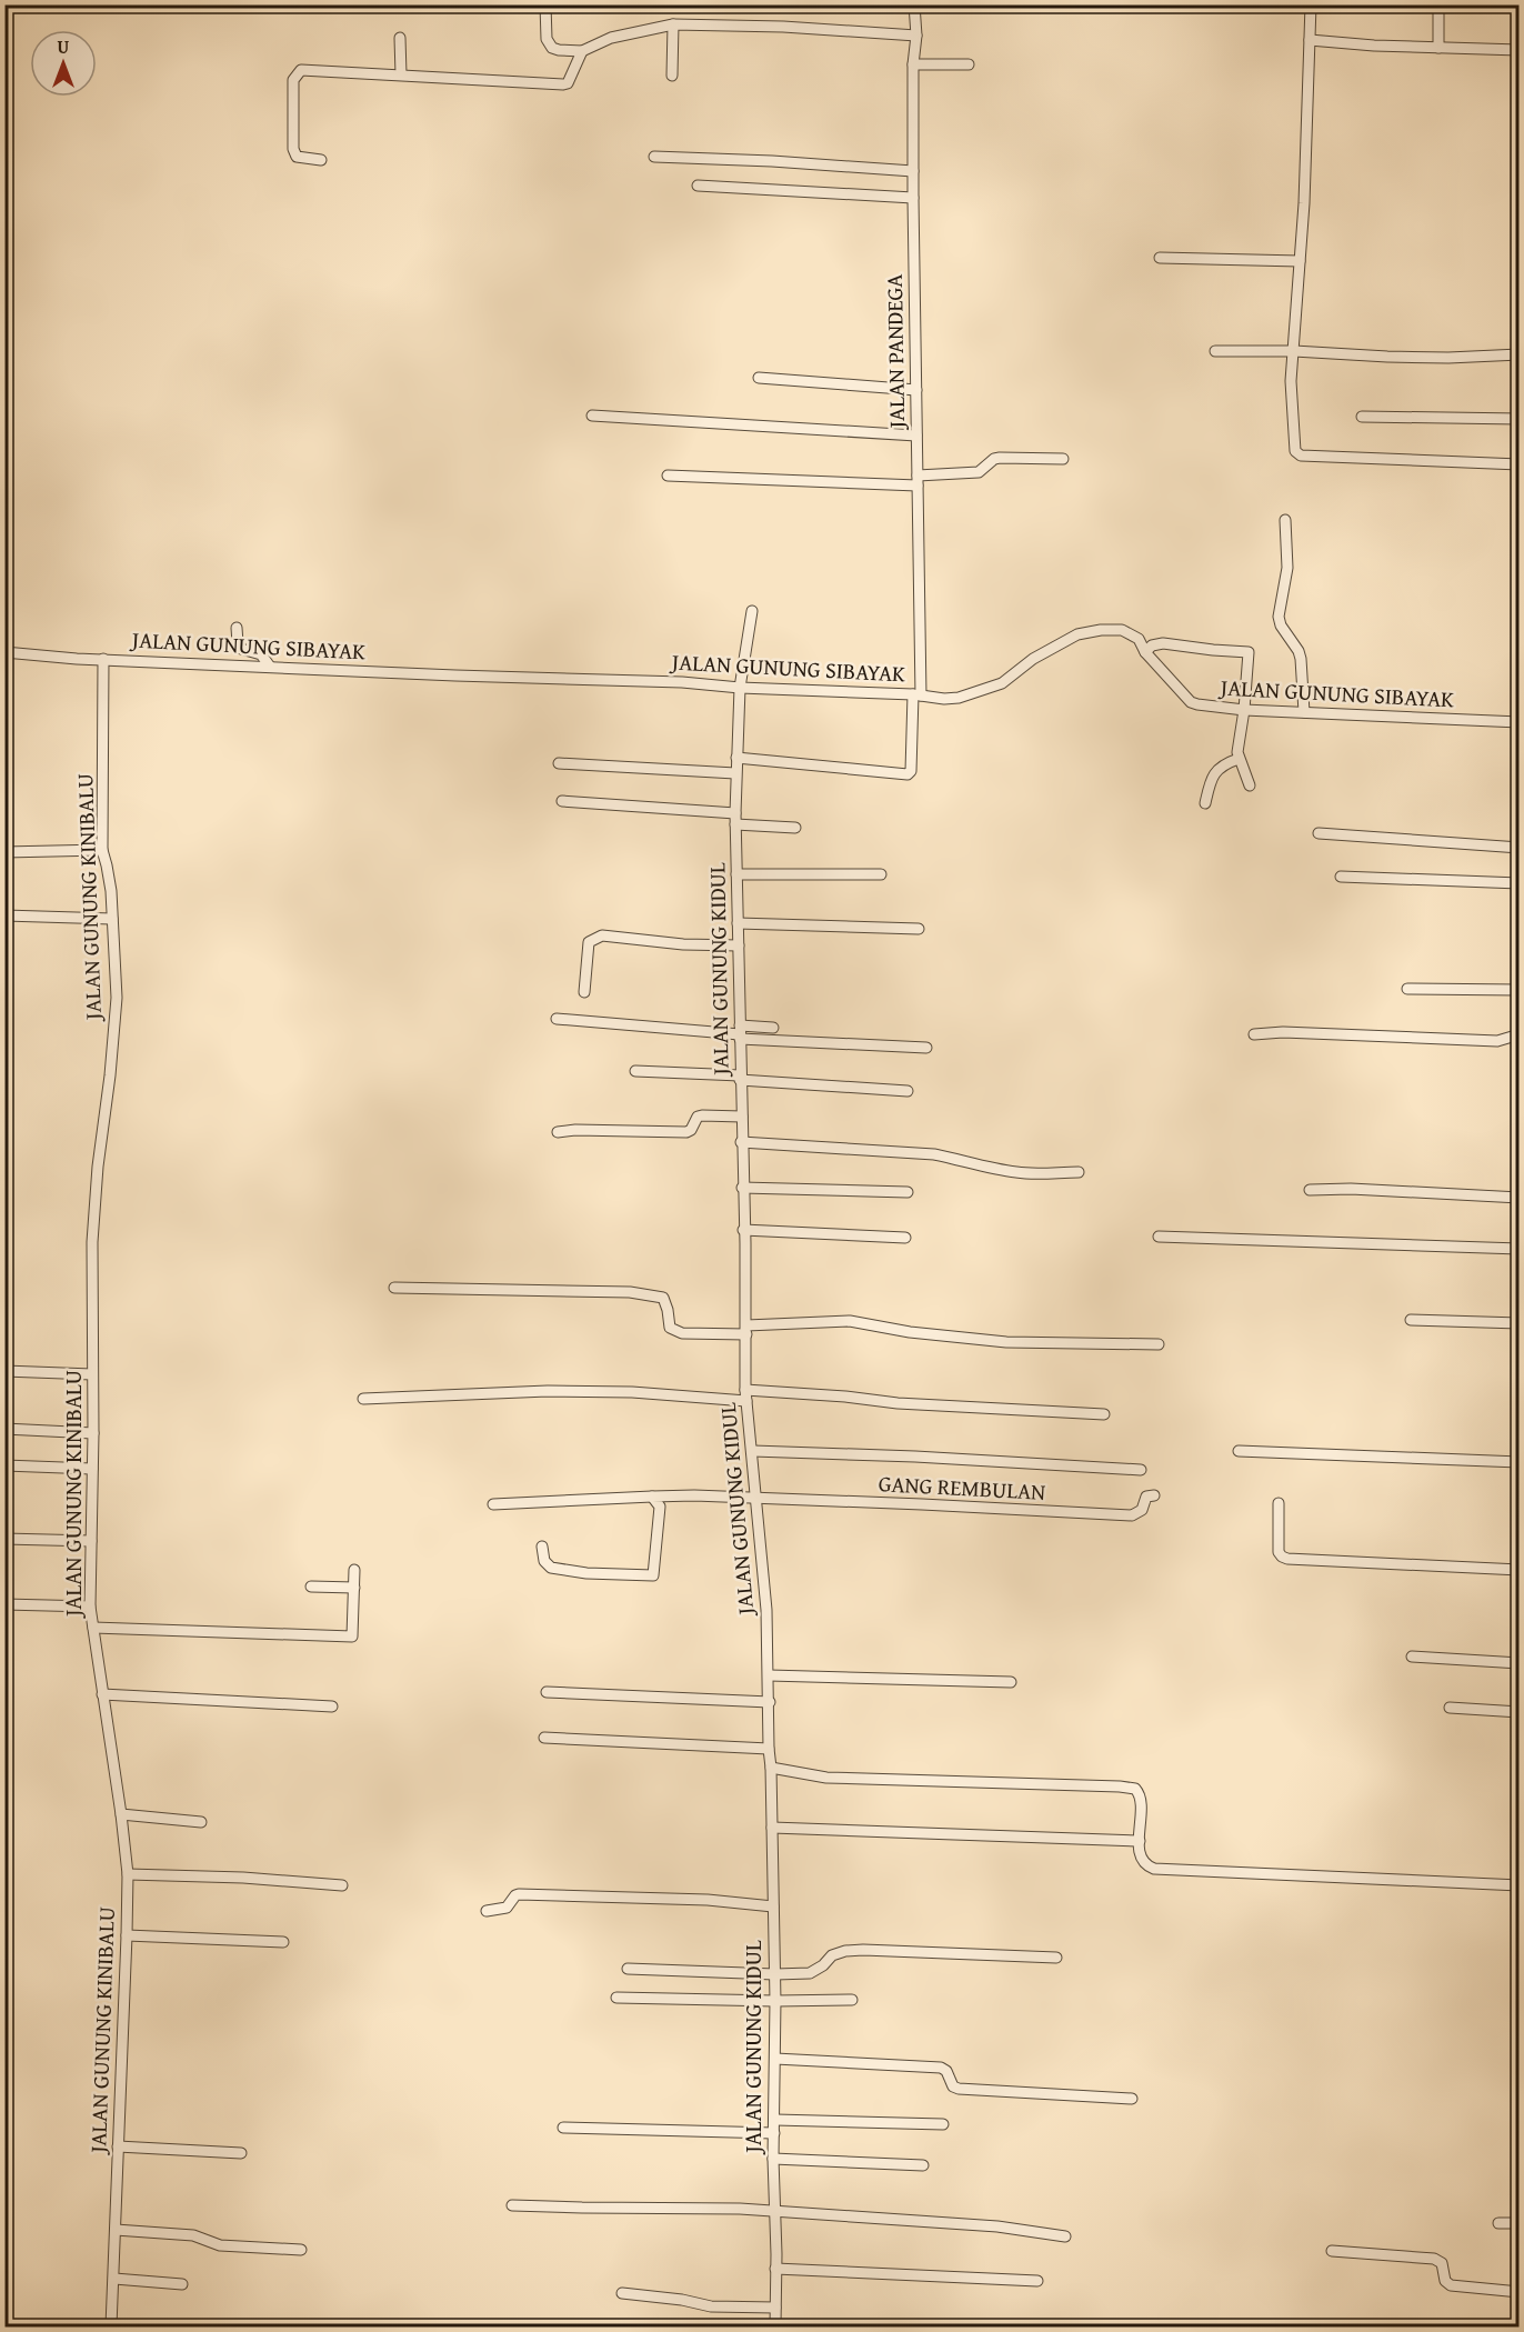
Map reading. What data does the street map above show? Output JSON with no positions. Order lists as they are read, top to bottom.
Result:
{
  "streets": {
    "street": [
      "JALAN PANDEGA",
      "JALAN GUNUNG SIBAYAK",
      "JALAN GUNUNG KINIBALU",
      "JALAN GUNUNG KIDUL",
      "GANG REMBULAN"
    ]
  },
  "crossings": [
    ["JALAN PANDEGA", "JALAN GUNUNG SIBAYAK"],
    ["JALAN PANDEGA", "JALAN GUNUNG KIDUL"],
    ["JALAN GUNUNG SIBAYAK", "JALAN GUNUNG KINIBALU"],
    ["JALAN GUNUNG SIBAYAK", "JALAN GUNUNG KIDUL"],
    ["JALAN GUNUNG KIDUL", "GANG REMBULAN"]
  ],
  "north": "top"
}
